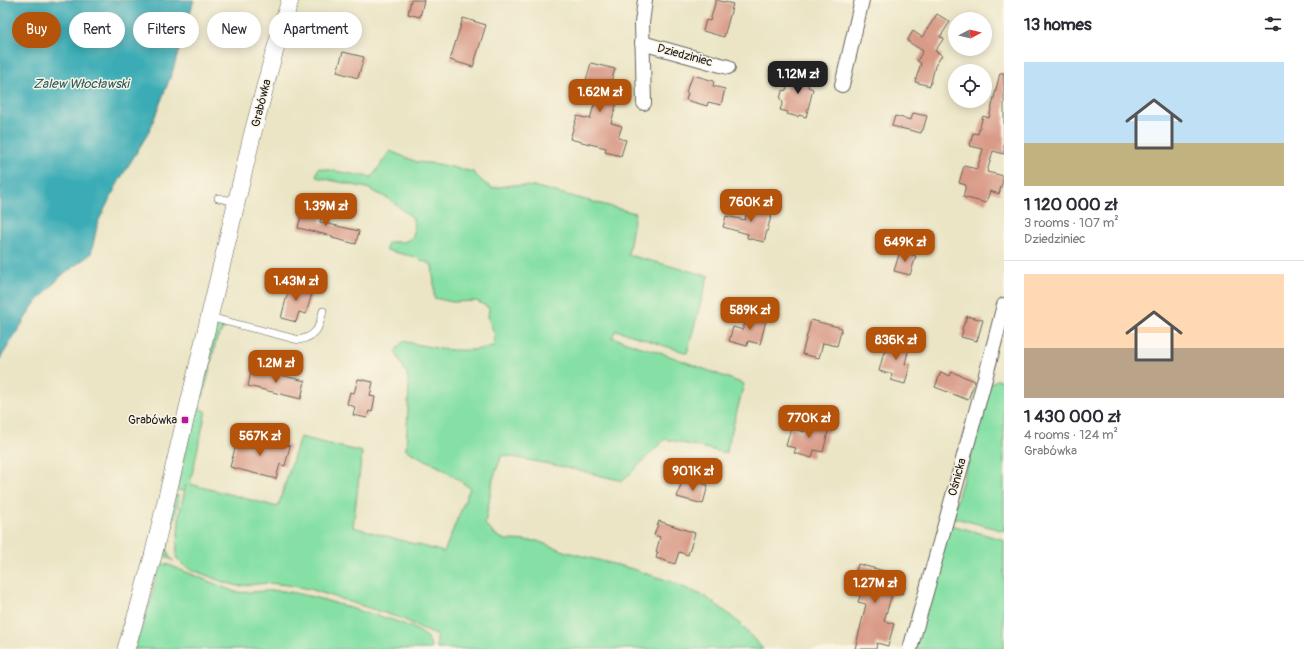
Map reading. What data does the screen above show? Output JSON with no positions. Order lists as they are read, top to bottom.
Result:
{
  "streets": {
    "street": ["Dziedziniec", "Grabówka", "Ośnicka"]
  },
  "water": ["Zalew Włocławski"],
  "places": {
    "transit": ["Grabówka"]
  },
  "north": "right",
  "page": {
    "heading": "13 homes",
    "chip": [
      "Buy",
      "Rent",
      "Filters",
      "New",
      "Apartment"
    ],
    "list": [
      {
        "name": "1 120 000 zł",
        "note": "3 rooms · 107 m² · Dziedziniec"
      },
      {
        "name": "1 430 000 zł",
        "note": "4 rooms · 124 m² · Grabówka"
      }
    ],
    "price": [
      "1.12M zł",
      "1.62M zł",
      "760K zł",
      "1.39M zł",
      "649K zł",
      "1.43M zł",
      "589K zł",
      "836K zł",
      "1.2M zł",
      "770K zł",
      "567K zł",
      "901K zł",
      "1.27M zł"
    ]
  }
}
